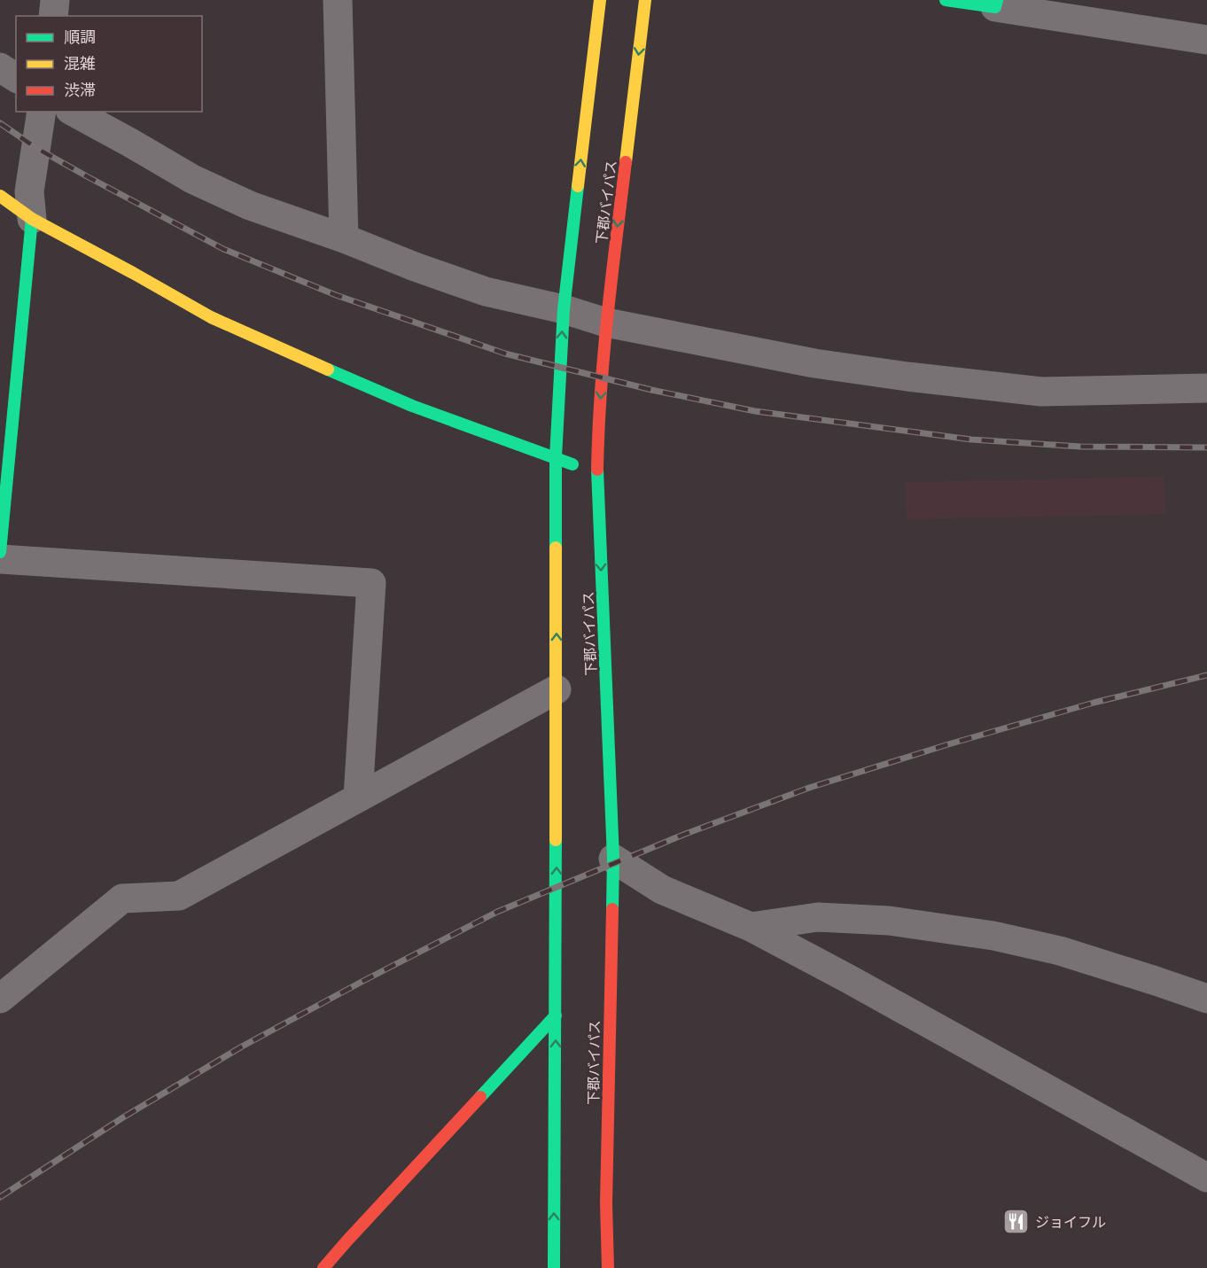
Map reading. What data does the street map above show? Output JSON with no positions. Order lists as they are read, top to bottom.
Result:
{
  "streets": {
    "street": ["下郡バイパス"]
  },
  "places": {
    "restaurant": ["ジョイフル"]
  },
  "legend": ["順調", "混雑", "渋滞"]
}
